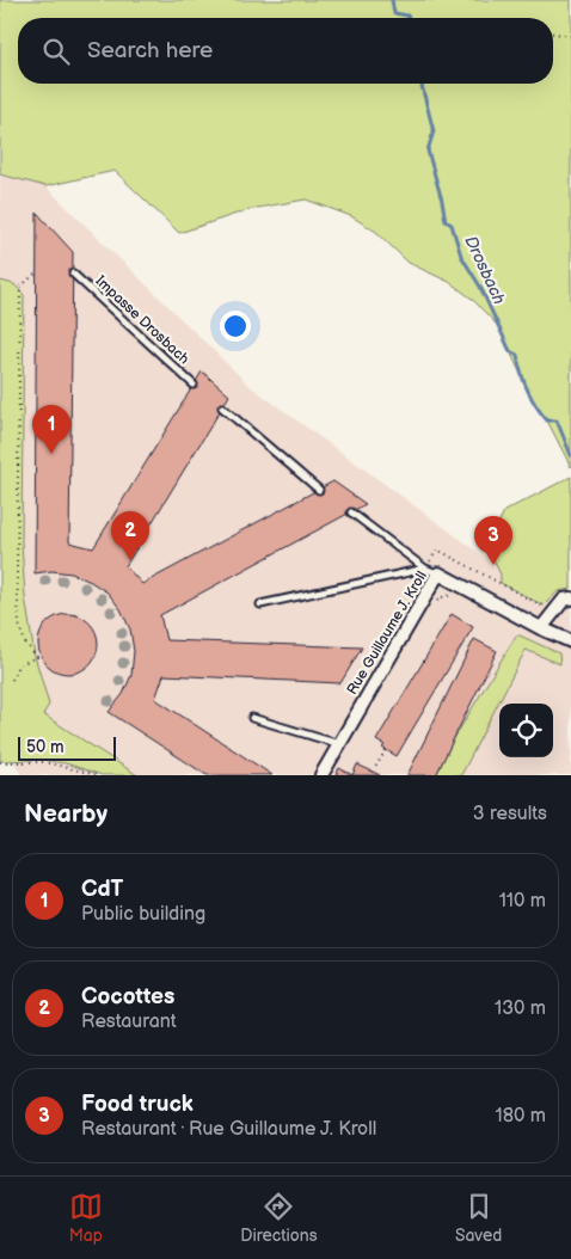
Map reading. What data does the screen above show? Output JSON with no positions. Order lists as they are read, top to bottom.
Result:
{
  "streets": {
    "street": ["Rue Guillaume J. Kroll"],
    "lane": ["Impasse Drosbach"]
  },
  "water": ["Drosbach"],
  "scale_bar": "50 m",
  "page": {
    "search": "Search here",
    "pins": ["1", "2", "3"],
    "scale": "50 m",
    "heading": ["Nearby", "3 results"],
    "list": [
      {
        "mark": "1",
        "name": "CdT",
        "note": "Public building",
        "value": "110 m"
      },
      {
        "mark": "2",
        "name": "Cocottes",
        "note": "Restaurant",
        "value": "130 m"
      },
      {
        "mark": "3",
        "name": "Food truck",
        "note": "Restaurant · Rue Guillaume J. Kroll",
        "value": "180 m"
      }
    ],
    "nav": ["Map", "Directions", "Saved"]
  }
}
